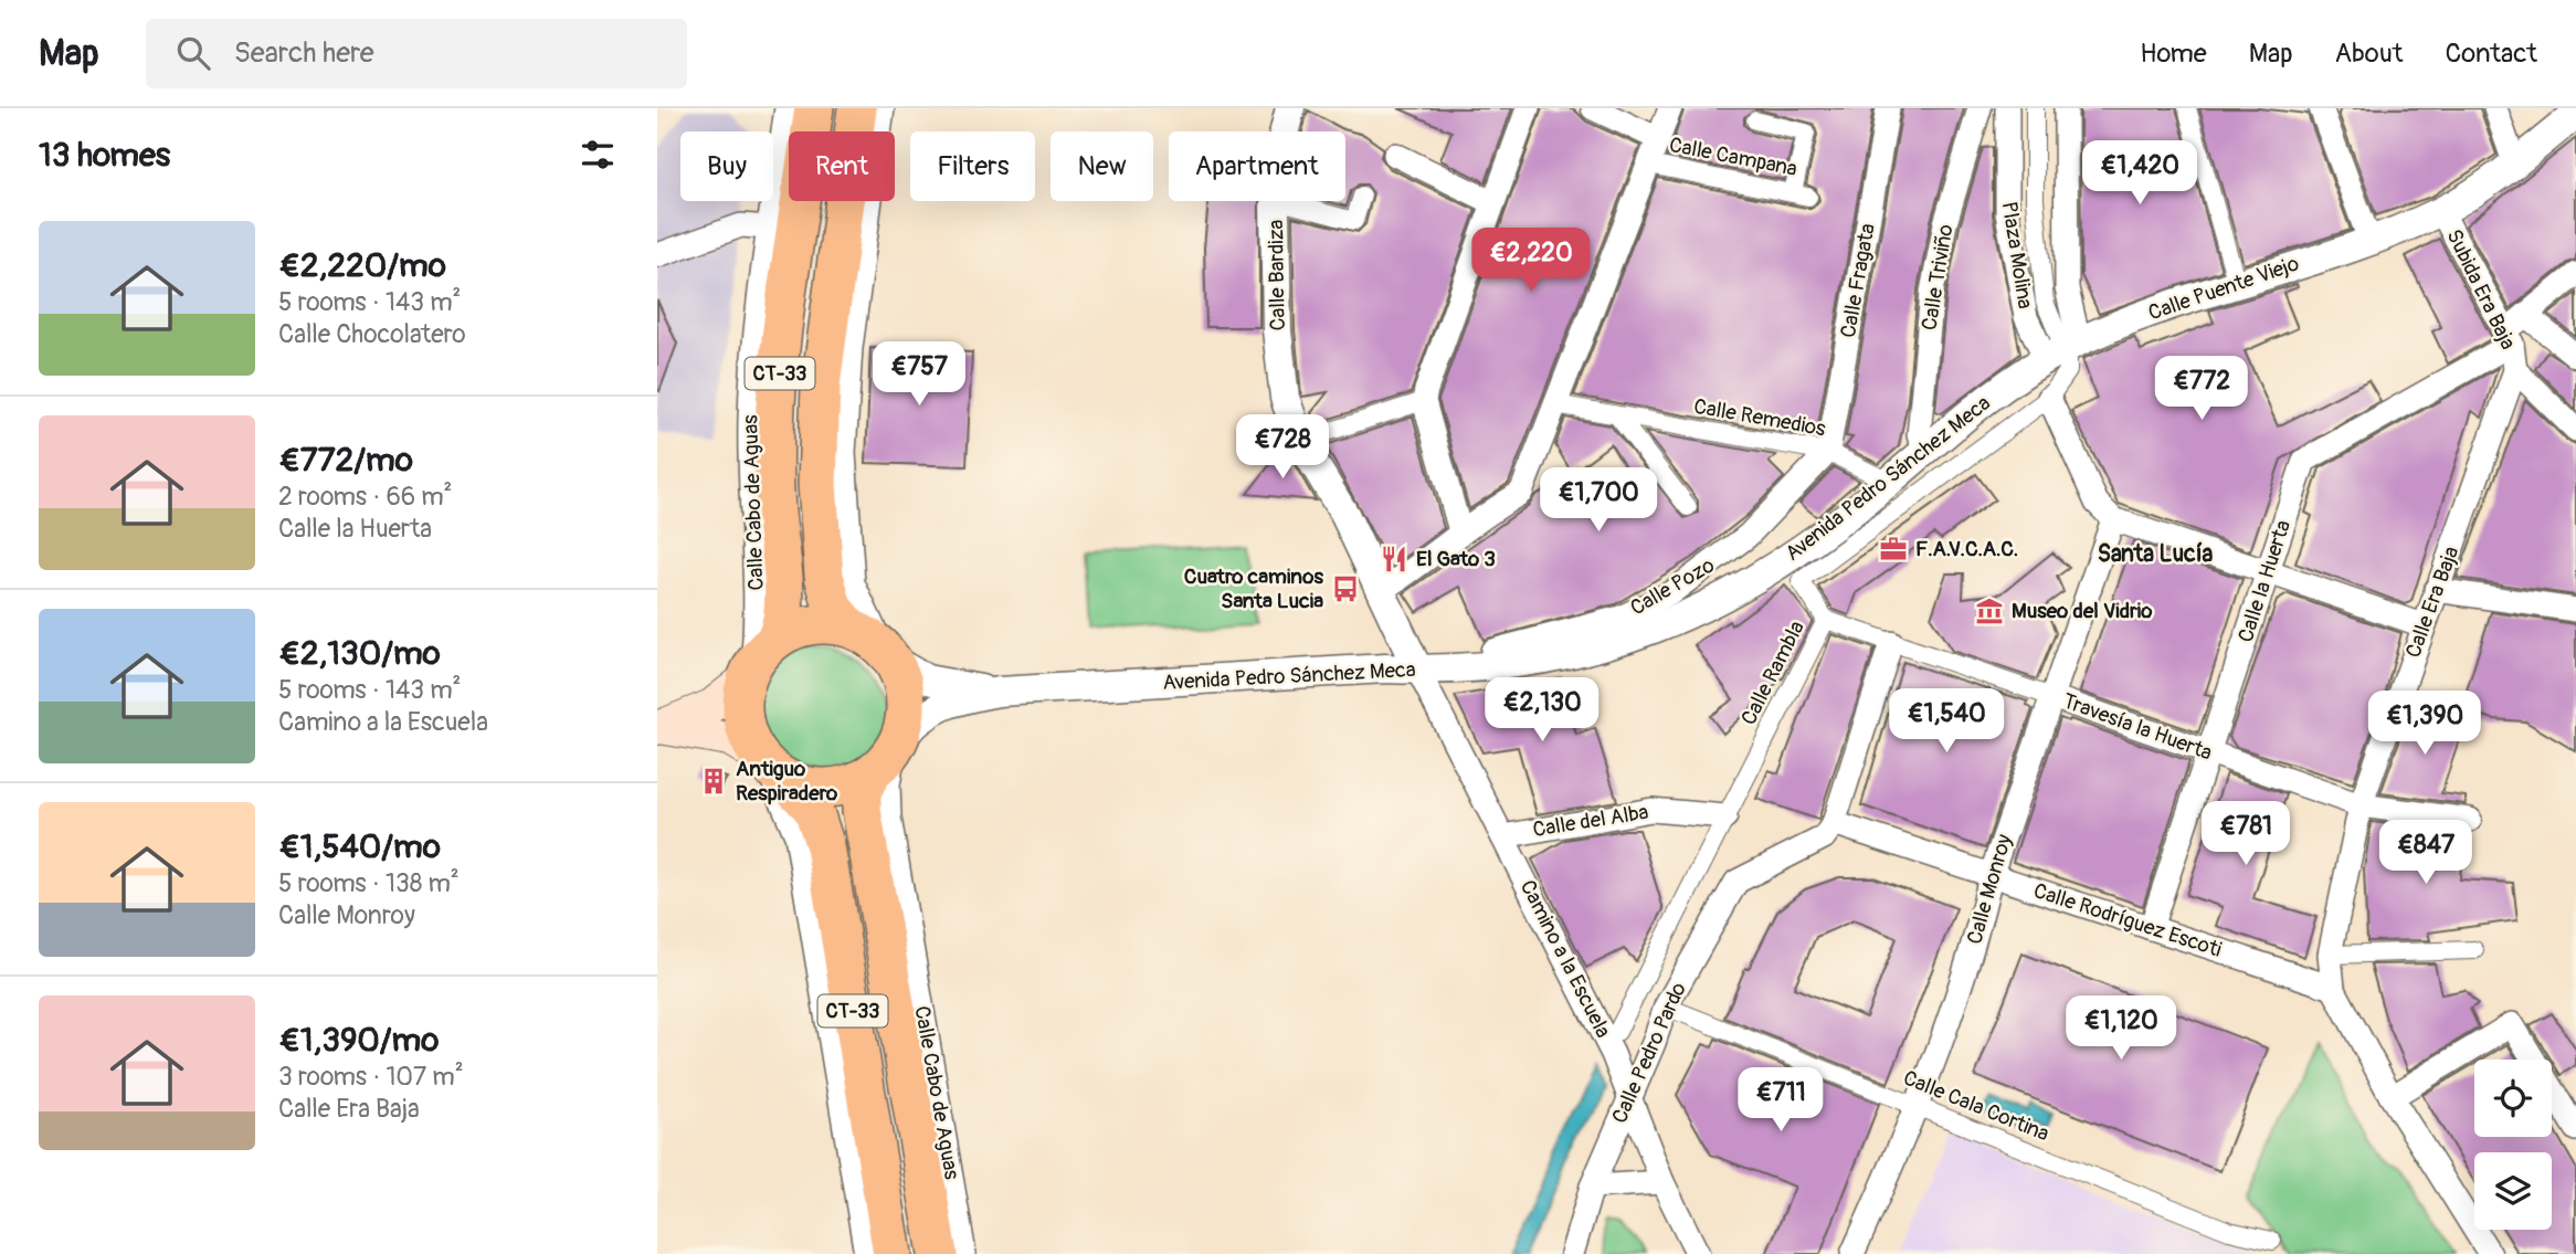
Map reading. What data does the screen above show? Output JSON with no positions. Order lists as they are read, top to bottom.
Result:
{
  "streets": {
    "highway": ["CT-33"],
    "street": [
      "Calle Campana",
      "Plaza Molina",
      "Calle Bardiza",
      "Calle Triviño",
      "Calle Fragata",
      "Calle Puente Viejo",
      "Subida Era Baja",
      "Calle Remedios",
      "Avenida Pedro Sánchez Meca",
      "Calle Cabo de Aguas",
      "Calle la Huerta",
      "Calle Pozo",
      "Calle Era Baja",
      "Calle Rambla",
      "Travesía la Huerta",
      "Calle del Alba",
      "Calle Monroy",
      "Calle Rodríguez Escoti",
      "Camino a la Escuela",
      "Calle Pedro Pardo",
      "Calle Cala Cortina"
    ]
  },
  "crossings": [
    ["Plaza Molina", "Calle Puente Viejo"],
    ["Plaza Molina", "Avenida Pedro Sánchez Meca"],
    ["Plaza Molina", "Calle Rambla"],
    ["Calle Bardiza", "Avenida Pedro Sánchez Meca"],
    ["Calle Bardiza", "Camino a la Escuela"],
    ["Calle Triviño", "Avenida Pedro Sánchez Meca"],
    ["Calle Fragata", "Calle Remedios"],
    ["Calle Fragata", "Calle Pozo"],
    ["Calle Puente Viejo", "Subida Era Baja"],
    ["Calle Puente Viejo", "Avenida Pedro Sánchez Meca"],
    ["Calle Puente Viejo", "Calle Rambla"],
    ["Subida Era Baja", "Calle la Huerta"],
    ["Subida Era Baja", "Calle Era Baja"],
    ["CT-33", "Calle Cabo de Aguas"],
    ["Calle Remedios", "Avenida Pedro Sánchez Meca"],
    ["Calle Remedios", "Calle Pozo"],
    ["Avenida Pedro Sánchez Meca", "Calle Pozo"],
    ["Avenida Pedro Sánchez Meca", "Calle Rambla"],
    ["Avenida Pedro Sánchez Meca", "Camino a la Escuela"],
    ["Calle la Huerta", "Travesía la Huerta"],
    ["Calle la Huerta", "Calle Rodríguez Escoti"],
    ["Calle Era Baja", "Travesía la Huerta"],
    ["Calle Era Baja", "Calle Rodríguez Escoti"],
    ["Calle Rambla", "Travesía la Huerta"],
    ["Calle Rambla", "Calle del Alba"],
    ["Travesía la Huerta", "Calle Monroy"],
    ["Calle del Alba", "Camino a la Escuela"],
    ["Calle Monroy", "Calle Rodríguez Escoti"],
    ["Calle Monroy", "Calle Cala Cortina"],
    ["Calle Rodríguez Escoti", "Calle Pedro Pardo"],
    ["Camino a la Escuela", "Calle Pedro Pardo"],
    ["Calle Pedro Pardo", "Calle Cala Cortina"]
  ],
  "districts": ["Santa Lucía"],
  "places": {
    "office": ["F.A.V.C.A.C."],
    "restaurant": ["El Gato 3"],
    "bus stop": ["Cuatro caminos Santa Lucia"],
    "museum": ["Museo del Vidrio"],
    "building": ["Antiguo Respiradero"]
  },
  "page": {
    "header": "Map",
    "search": "Search here",
    "nav": [
      "Home",
      "Map",
      "About",
      "Contact"
    ],
    "heading": "13 homes",
    "chip": [
      "Buy",
      "Rent",
      "Filters",
      "New",
      "Apartment"
    ],
    "price": [
      "€1,420",
      "€2,220",
      "€757",
      "€772",
      "€728",
      "€1,700",
      "€2,130",
      "€1,540",
      "€1,390",
      "€781",
      "€847",
      "€1,120",
      "€711"
    ],
    "list": [
      {
        "name": "€2,220/mo",
        "note": "5 rooms · 143 m² · Calle Chocolatero"
      },
      {
        "name": "€772/mo",
        "note": "2 rooms · 66 m² · Calle la Huerta"
      },
      {
        "name": "€2,130/mo",
        "note": "5 rooms · 143 m² · Camino a la Escuela"
      },
      {
        "name": "€1,540/mo",
        "note": "5 rooms · 138 m² · Calle Monroy"
      },
      {
        "name": "€1,390/mo",
        "note": "3 rooms · 107 m² · Calle Era Baja"
      }
    ]
  }
}
